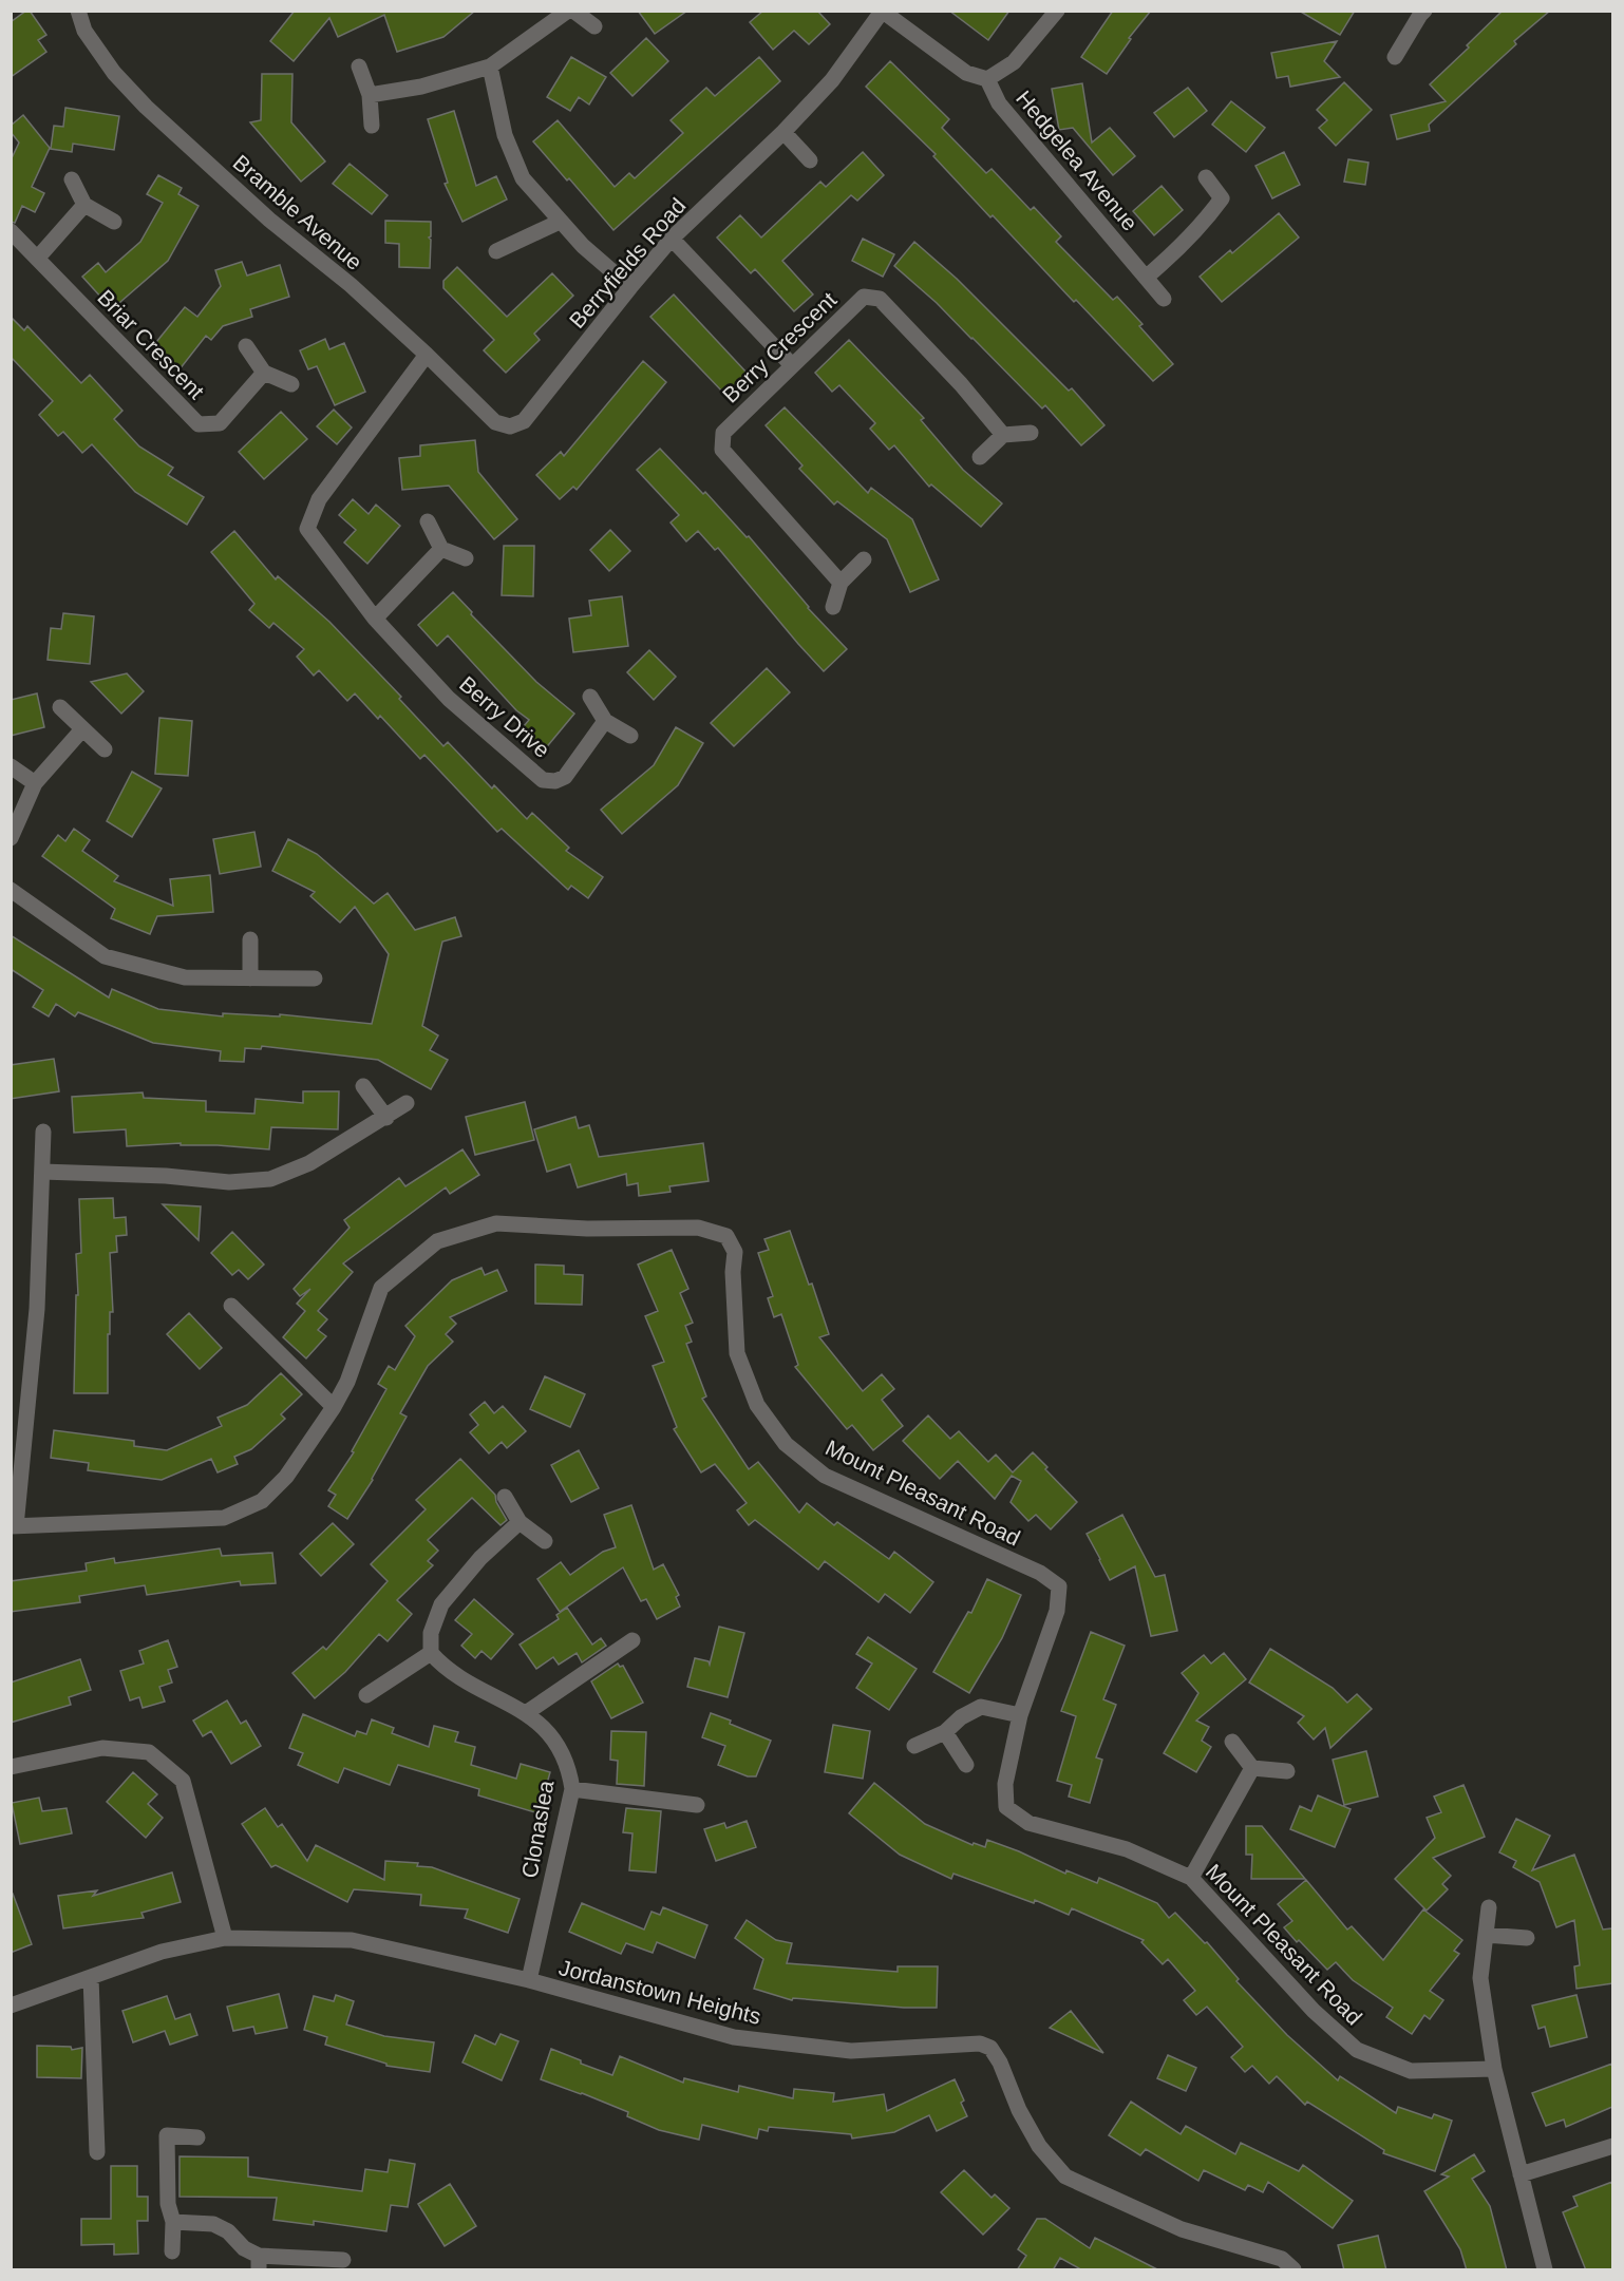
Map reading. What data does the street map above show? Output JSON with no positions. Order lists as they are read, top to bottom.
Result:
{
  "streets": {
    "street": [
      "Hedgelea Avenue",
      "Bramble Avenue",
      "Berryfields Road",
      "Briar Crescent",
      "Berry Crescent",
      "Berry Drive",
      "Mount Pleasant Road",
      "Clonaslea",
      "Jordanstown Heights"
    ]
  },
  "crossings": [
    ["Hedgelea Avenue", "Berryfields Road"],
    ["Bramble Avenue", "Berryfields Road"],
    ["Bramble Avenue", "Berry Drive"],
    ["Clonaslea", "Jordanstown Heights"]
  ]
}
